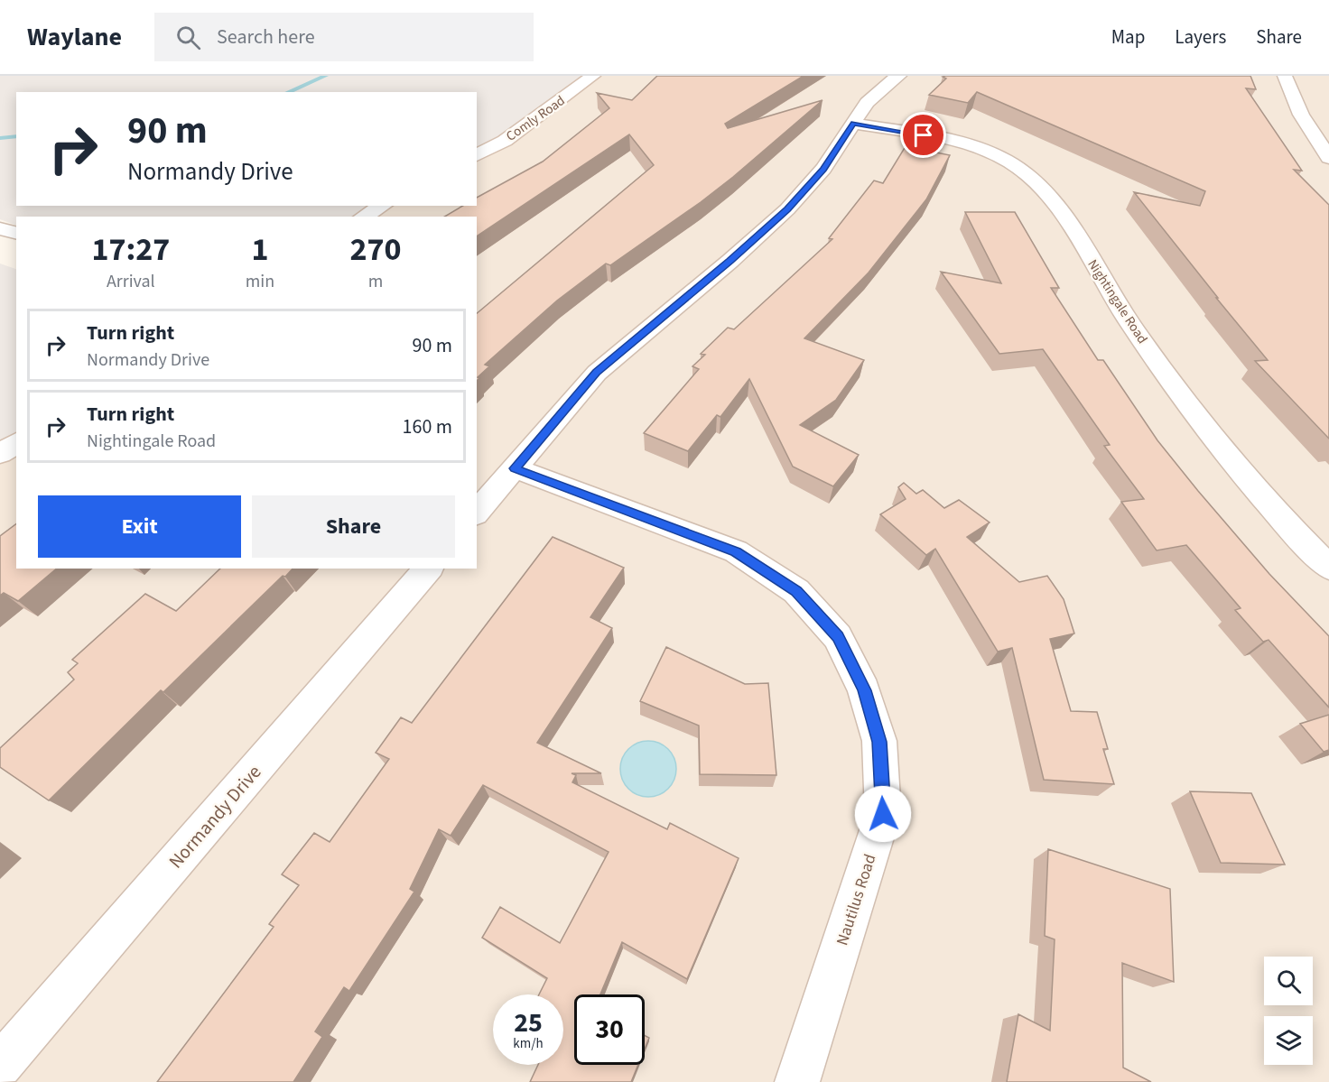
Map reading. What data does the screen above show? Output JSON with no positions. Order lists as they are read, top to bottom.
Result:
{
  "streets": {
    "street": [
      "Comly Road",
      "Nightingale Road",
      "Normandy Drive",
      "Nautilus Road"
    ]
  },
  "page": {
    "header": "Waylane",
    "search": "Search here",
    "nav": ["Map", "Layers", "Share"],
    "turn": ["90 m", "Normandy Drive"],
    "eta": [
      "17:27",
      "Arrival",
      "1",
      "min",
      "270",
      "m"
    ],
    "list": [
      {
        "name": "Turn right",
        "note": "Normandy Drive",
        "value": "90 m"
      },
      {
        "name": "Turn right",
        "note": "Nightingale Road",
        "value": "160 m"
      }
    ],
    "buttons": ["Exit", "Share"],
    "speed": "25 km/h",
    "limit": "30"
  }
}
